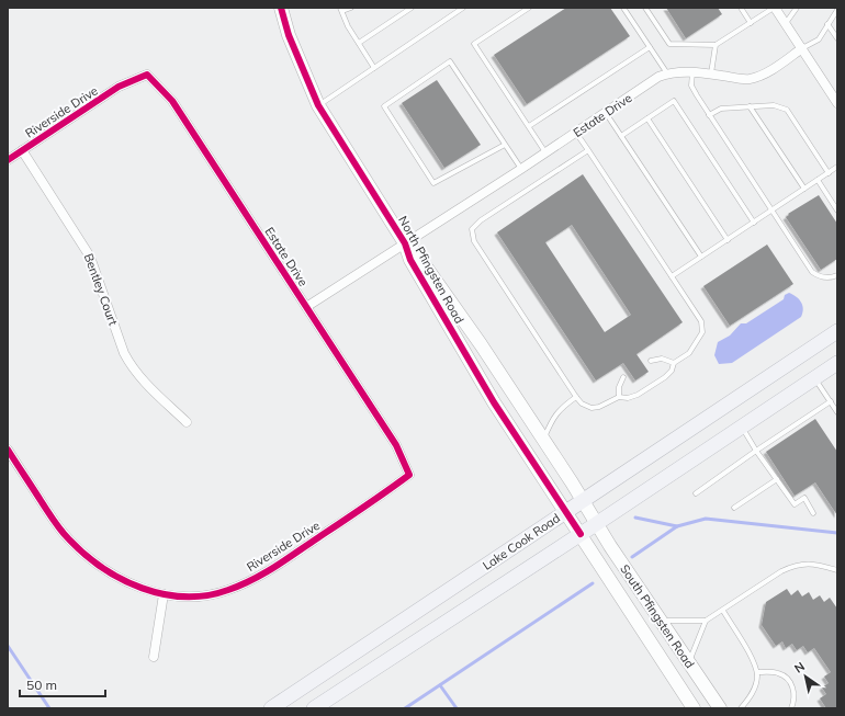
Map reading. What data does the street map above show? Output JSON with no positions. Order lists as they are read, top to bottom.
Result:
{
  "streets": {
    "main road": ["Lake Cook Road"],
    "street": [
      "Riverside Drive",
      "Estate Drive",
      "North Pfingsten Road",
      "Bentley Court",
      "South Pfingsten Road"
    ]
  },
  "crossings": [
    ["Riverside Drive", "Estate Drive"],
    ["Riverside Drive", "Bentley Court"],
    ["Estate Drive", "North Pfingsten Road"],
    ["North Pfingsten Road", "Lake Cook Road"],
    ["North Pfingsten Road", "South Pfingsten Road"]
  ],
  "scale_bar": "50 m",
  "north": "top left"
}
